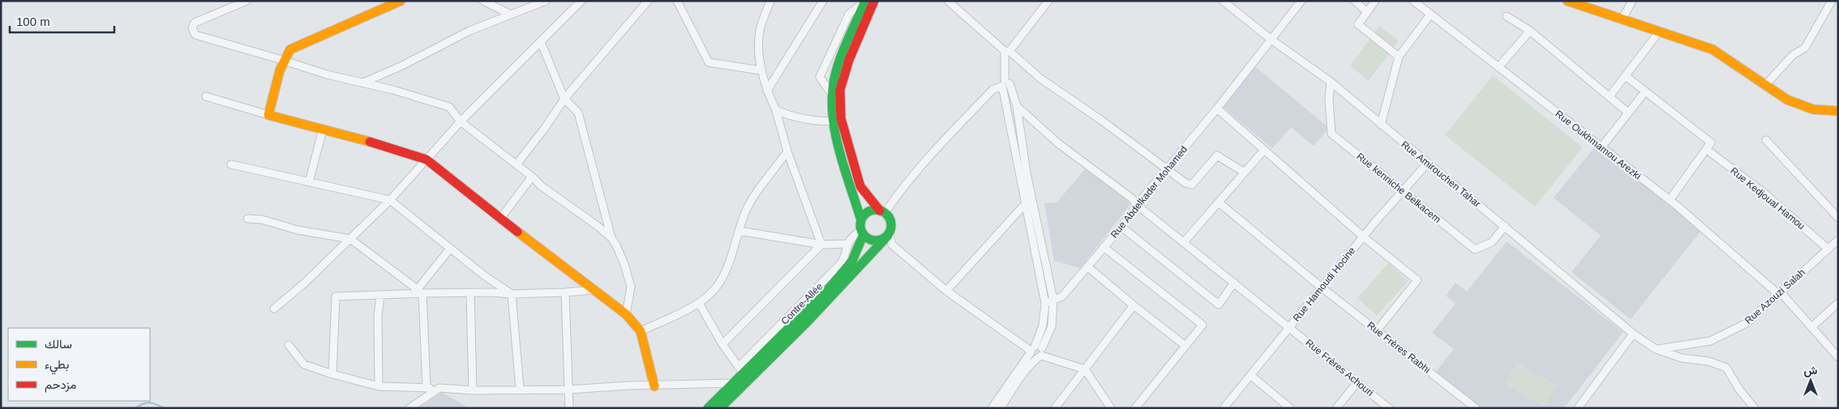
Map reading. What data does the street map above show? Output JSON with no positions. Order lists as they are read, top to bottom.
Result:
{
  "streets": {
    "street": [
      "Rue Oukhmamou Arezki",
      "Rue Amirouchen Tahar",
      "Rue kenniche Belkacem",
      "Rue Abdelkader Mohamed",
      "Rue Kedjoual Hamou",
      "Rue Hamoudi Hocine",
      "Rue Azouzi Salah",
      "Contre-Allée",
      "Rue Frères Rabhi",
      "Rue Frères Achouri"
    ]
  },
  "crossings": [
    ["Rue Oukhmamou Arezki", "Rue Azouzi Salah"],
    ["Rue Amirouchen Tahar", "Rue kenniche Belkacem"],
    ["Rue Amirouchen Tahar", "Rue Abdelkader Mohamed"],
    ["Rue Amirouchen Tahar", "Rue Hamoudi Hocine"],
    ["Rue Amirouchen Tahar", "Rue Azouzi Salah"],
    ["Rue kenniche Belkacem", "Rue Hamoudi Hocine"],
    ["Rue Abdelkader Mohamed", "Rue Frères Achouri"],
    ["Rue Kedjoual Hamou", "Rue Azouzi Salah"],
    ["Rue Hamoudi Hocine", "Rue Frères Rabhi"],
    ["Rue Hamoudi Hocine", "Rue Frères Achouri"]
  ],
  "legend": ["سالك", "بطيء", "مزدحم"],
  "scale_bar": "100 m",
  "north": "top"
}
